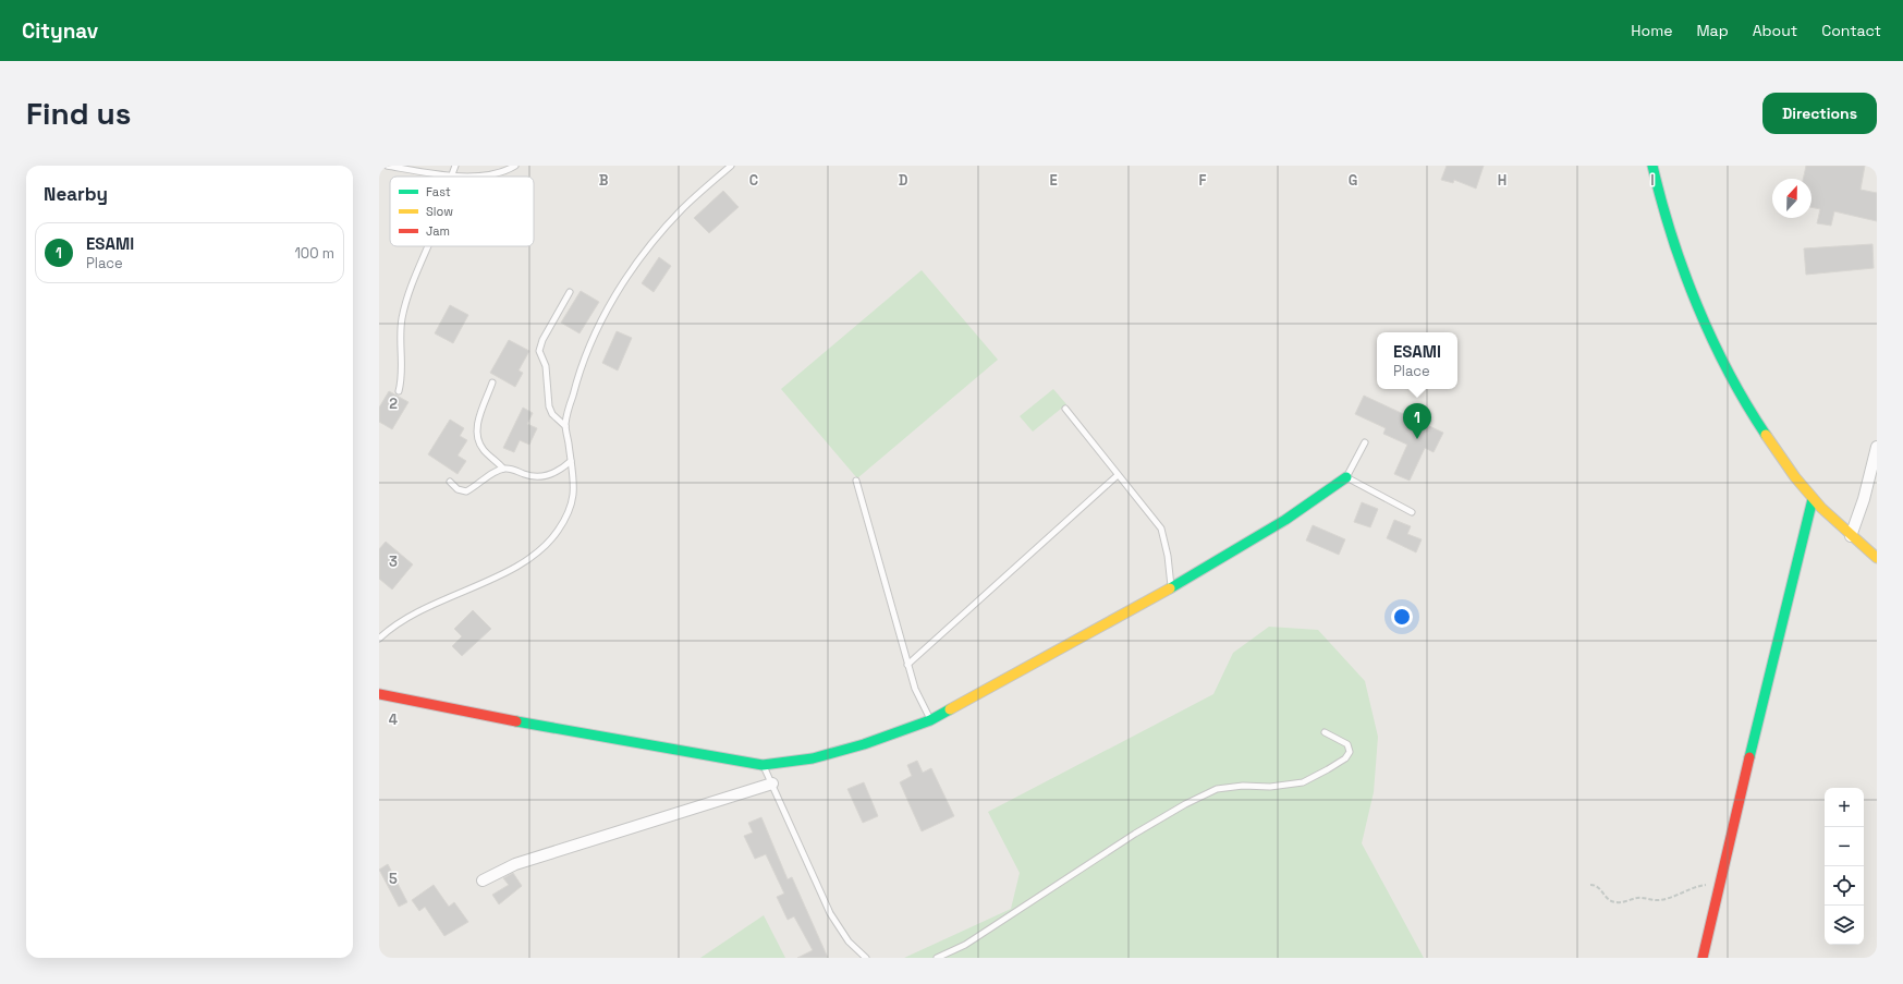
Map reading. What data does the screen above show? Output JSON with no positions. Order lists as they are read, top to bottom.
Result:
{
  "legend": ["Fast", "Slow", "Jam"],
  "north": "top",
  "page": {
    "header": "Citynav",
    "nav": [
      "Home",
      "Map",
      "About",
      "Contact"
    ],
    "buttons": "Directions",
    "title": "Find us",
    "heading": "Nearby",
    "list": [
      {
        "mark": "1",
        "name": "ESAMI",
        "note": "Place",
        "value": "100 m"
      }
    ],
    "popup": ["ESAMI", "Place"],
    "pins": "1",
    "map_buttons": ["+", "−"]
  },
  "grid": {
    "columns": [
      "B",
      "C",
      "D",
      "E",
      "F",
      "G",
      "H",
      "I"
    ],
    "rows": [
      "2",
      "3",
      "4",
      "5"
    ]
  }
}
